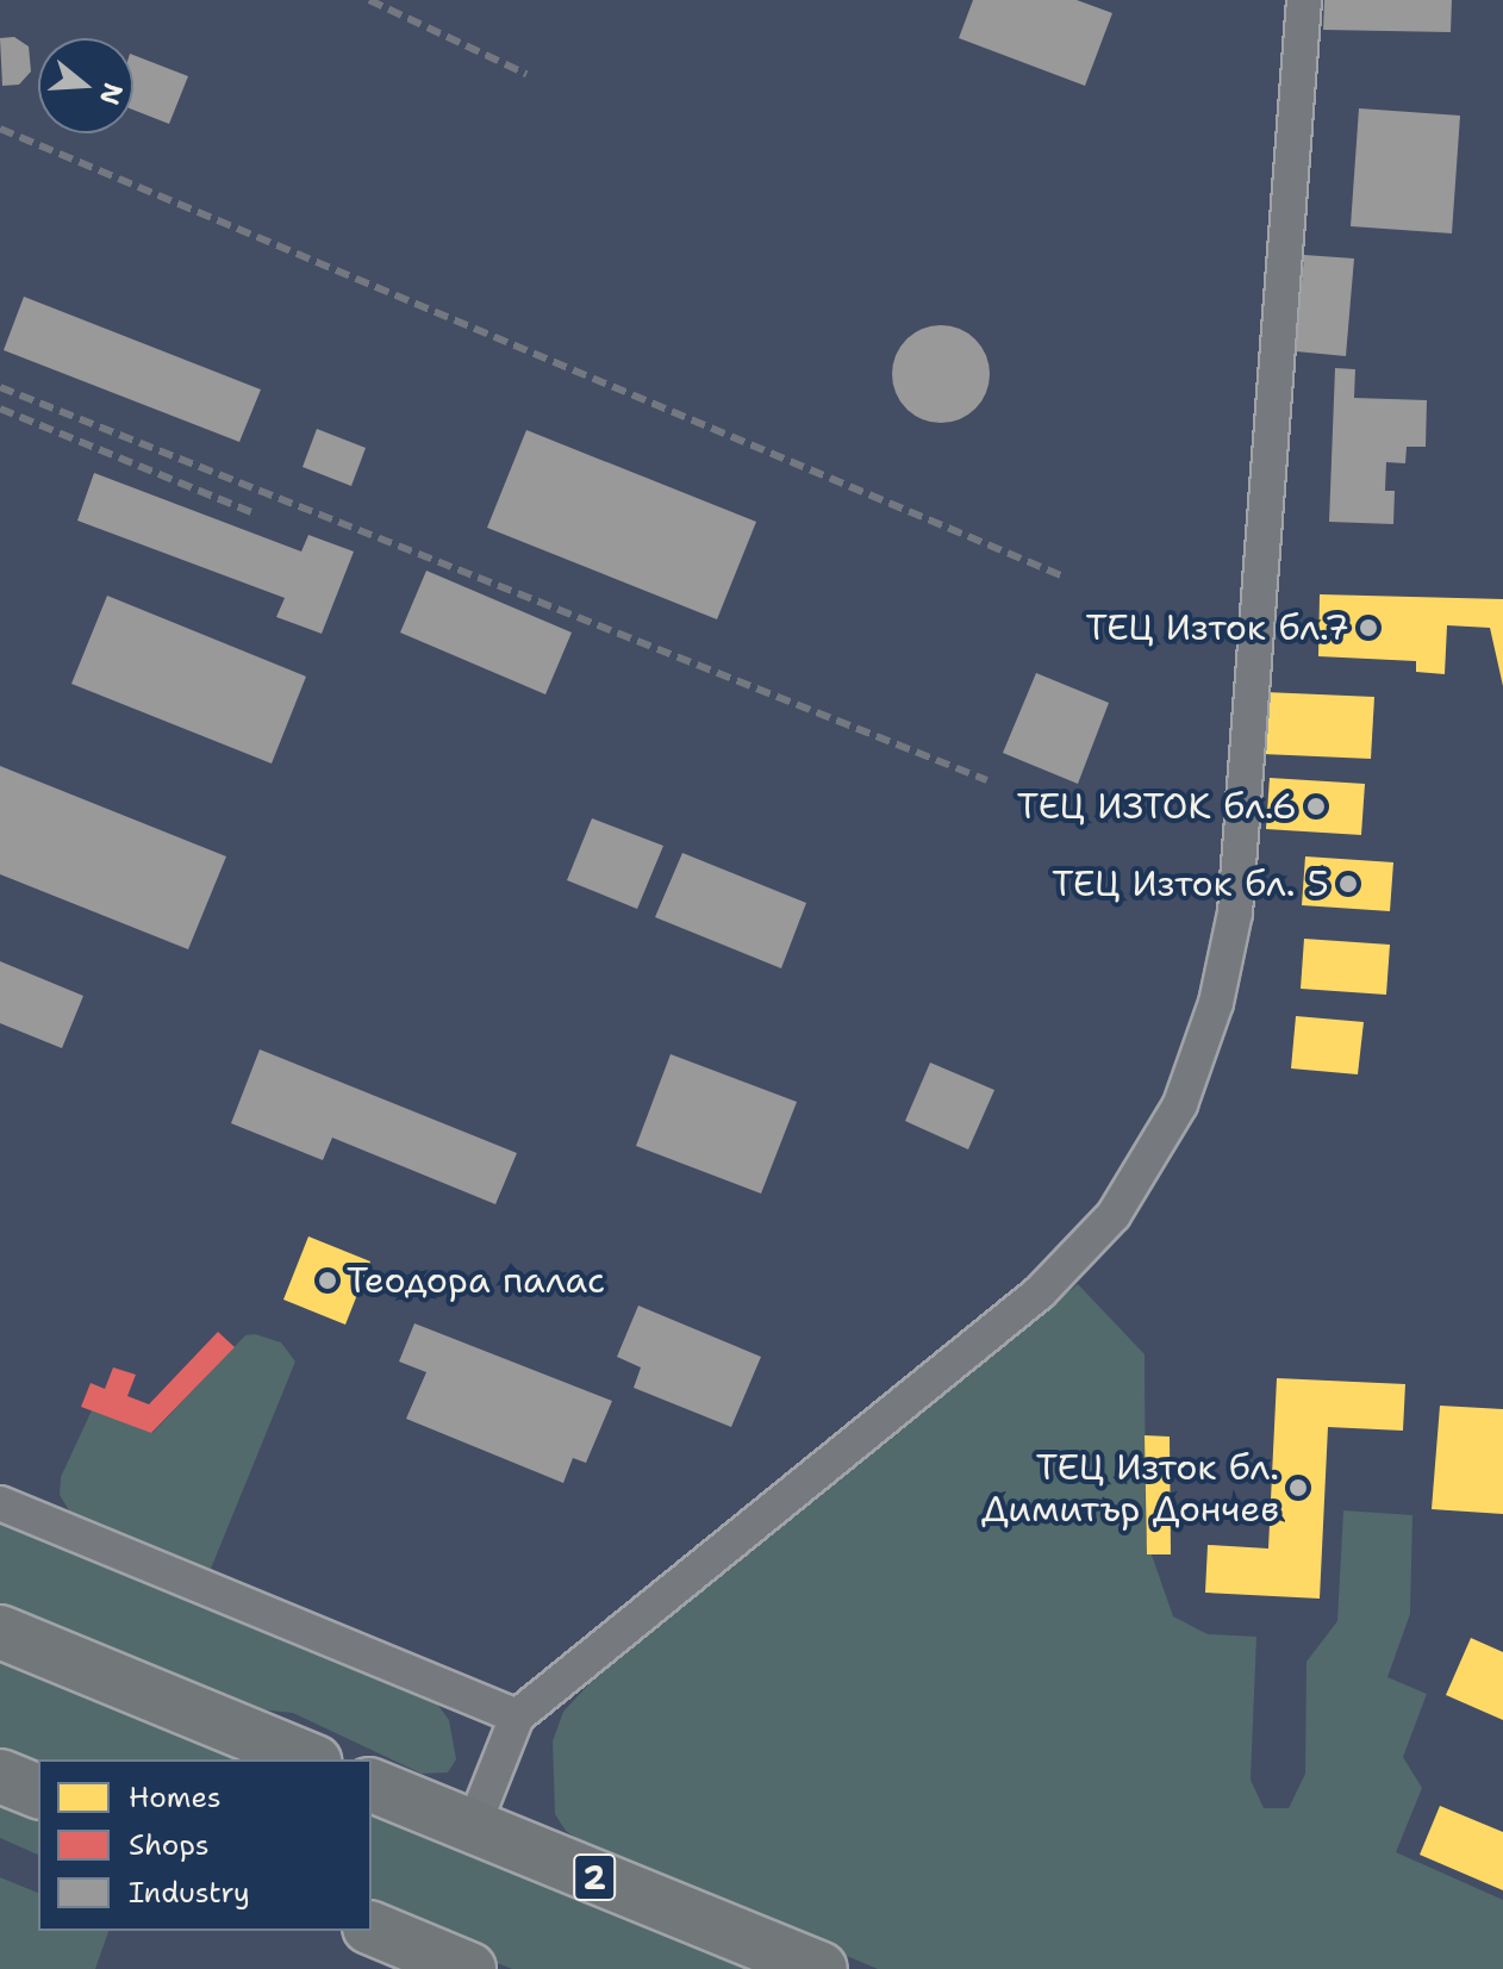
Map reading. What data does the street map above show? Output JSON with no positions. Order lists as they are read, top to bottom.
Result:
{
  "streets": {
    "highway": ["2"]
  },
  "places": [
    "ТЕЦ Изток бл.7",
    "ТЕЦ ИЗТОК бл.6",
    "ТЕЦ Изток бл. 5",
    "Теодора палас",
    "ТЕЦ Изток бл. Димитър Дончев"
  ],
  "legend": ["Homes", "Shops", "Industry"],
  "north": "right"
}
